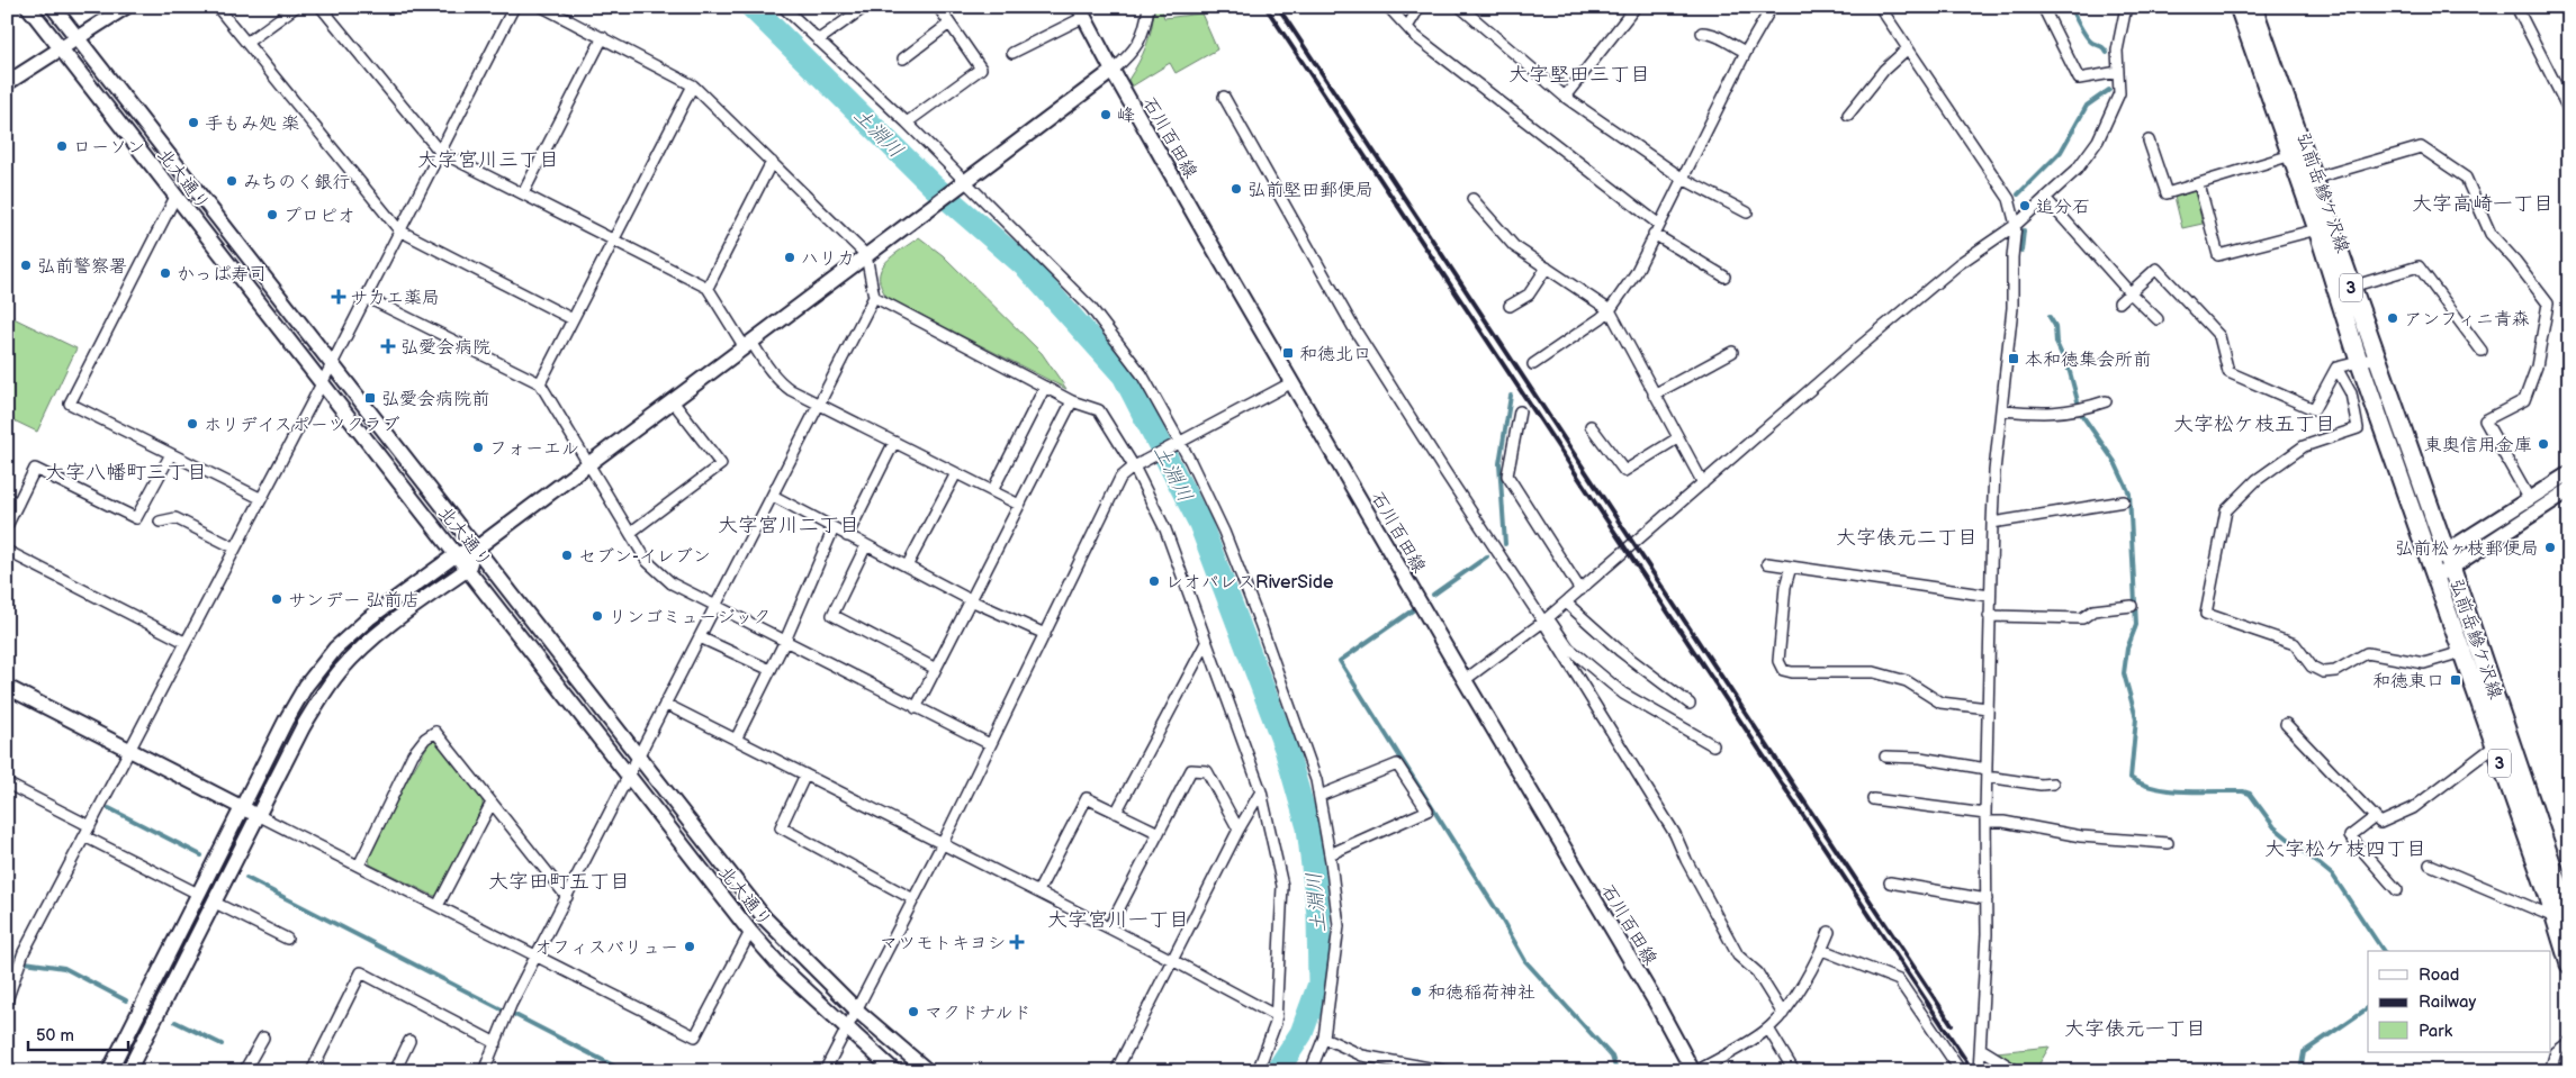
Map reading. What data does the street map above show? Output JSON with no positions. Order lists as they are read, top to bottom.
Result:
{
  "streets": {
    "main road": ["弘前岳鰺ケ沢線", "3"],
    "street": ["石川百田線", "北大通り"]
  },
  "crossings": [
    ["弘前岳鰺ケ沢線", "3"]
  ],
  "districts": [
    "大字堅田三丁目",
    "大字宮川三丁目",
    "大字高崎一丁目",
    "大字松ケ枝五丁目",
    "大字八幡町三丁目",
    "大字宮川二丁目",
    "大字俵元二丁目",
    "大字松ケ枝四丁目",
    "大字田町五丁目",
    "大字宮川一丁目",
    "大字俵元一丁目"
  ],
  "water": ["土淵川"],
  "places": {
    "other": [
      "峰",
      "手もみ処 楽",
      "ローソン",
      "みちのく銀行",
      "弘前堅田郵便局",
      "追分石",
      "プロピオ",
      "ハリカ",
      "弘前警察署",
      "かっぱ寿司",
      "アンフィニ青森",
      "ホリデイスポーツクラブ",
      "東奥信用金庫",
      "フォーエル",
      "弘前松ヶ枝郵便局",
      "セブン-イレブン",
      "レオパレスRiverSide",
      "サンデー 弘前店",
      "リンゴミュージック",
      "オフィスバリュー",
      "和徳稲荷神社",
      "マクドナルド"
    ],
    "health": ["サカエ薬局", "弘愛会病院", "マツモトキヨシ"],
    "transit": [
      "和徳北口",
      "本和徳集会所前",
      "弘愛会病院前",
      "和徳東口"
    ]
  },
  "legend": ["Road", "Railway", "Park"],
  "scale_bar": "50 m"
}
